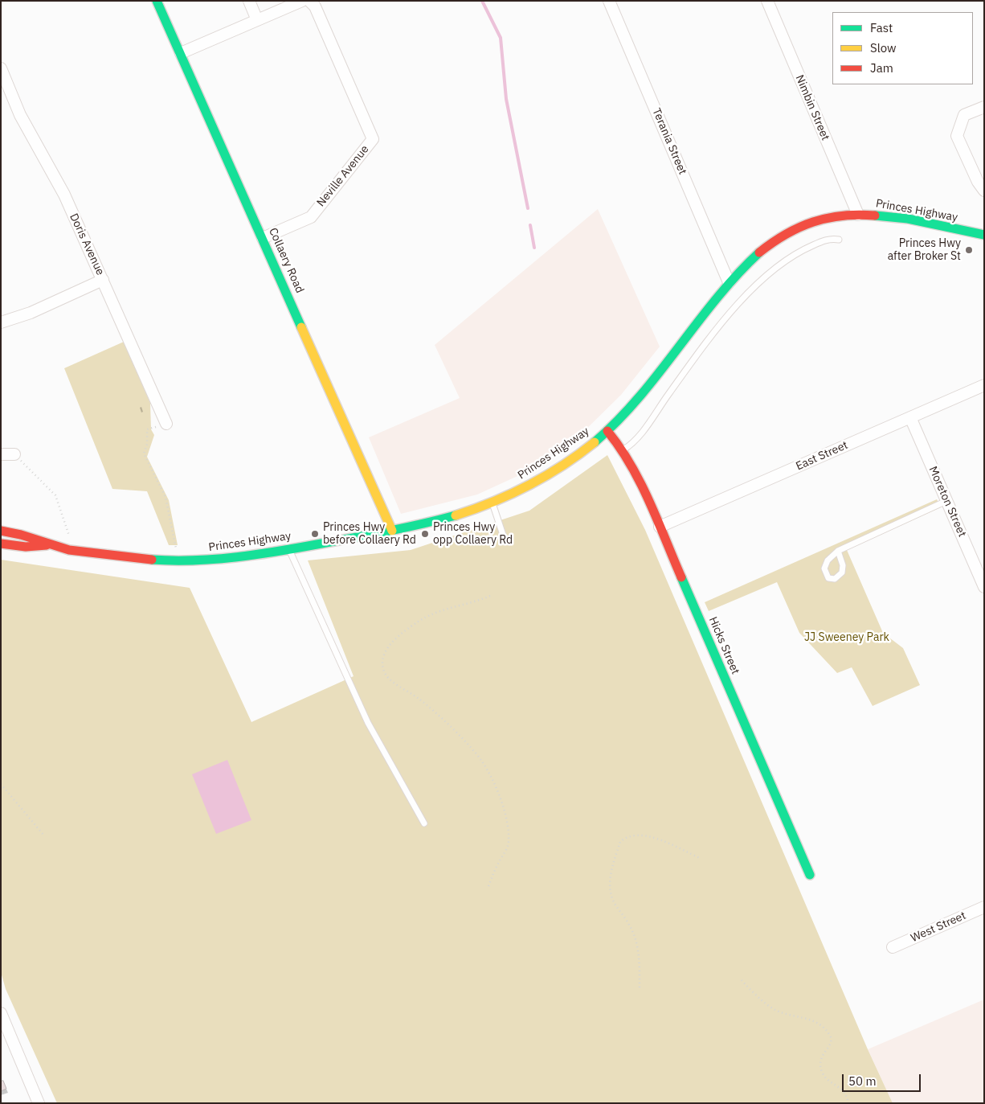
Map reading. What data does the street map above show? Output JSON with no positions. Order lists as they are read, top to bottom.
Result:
{
  "streets": {
    "main road": ["Princes Highway", "Collaery Road", "Hicks Street"],
    "street": [
      "Nimbin Street",
      "Terania Street",
      "Neville Avenue",
      "Doris Avenue",
      "East Street",
      "Moreton Street",
      "West Street"
    ]
  },
  "crossings": [
    ["Nimbin Street", "Princes Highway"],
    ["Terania Street", "Princes Highway"],
    ["Neville Avenue", "Collaery Road"],
    ["Princes Highway", "Collaery Road"],
    ["Princes Highway", "Hicks Street"],
    ["East Street", "Moreton Street"],
    ["East Street", "Hicks Street"]
  ],
  "parks": ["JJ Sweeney Park"],
  "places": ["Princes Hwy after Broker St", "Princes Hwy before Collaery Rd", "Princes Hwy opp Collaery Rd"],
  "legend": ["Fast", "Slow", "Jam"],
  "scale_bar": "50 m"
}
